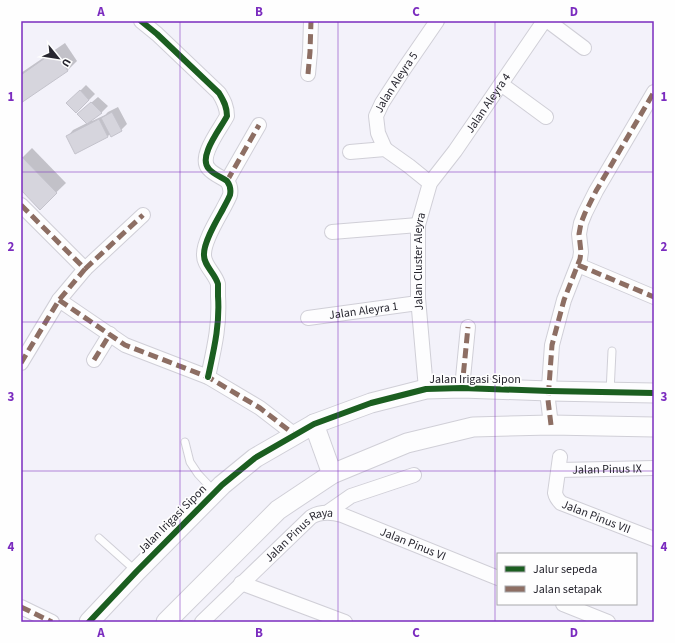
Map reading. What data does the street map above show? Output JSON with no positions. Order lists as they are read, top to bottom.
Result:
{
  "streets": {
    "street": [
      "Jalan Aleyra 5",
      "Jalan Aleyra 4",
      "Jalan Cluster Aleyra",
      "Jalan Aleyra 1",
      "Jalan Irigasi Sipon",
      "Jalan Pinus IX",
      "Jalan Pinus VII",
      "Jalan Pinus Raya",
      "Jalan Pinus VI"
    ]
  },
  "crossings": [
    ["Jalan Aleyra 4", "Jalan Cluster Aleyra"],
    ["Jalan Cluster Aleyra", "Jalan Aleyra 1"],
    ["Jalan Cluster Aleyra", "Jalan Irigasi Sipon"],
    ["Jalan Pinus IX", "Jalan Pinus VII"],
    ["Jalan Pinus Raya", "Jalan Pinus VI"]
  ],
  "legend": ["Jalur sepeda", "Jalan setapak"],
  "north": "bottom right",
  "grid": {
    "columns": [
      "A",
      "B",
      "C",
      "D"
    ],
    "rows": [
      "1",
      "2",
      "3",
      "4"
    ]
  }
}
